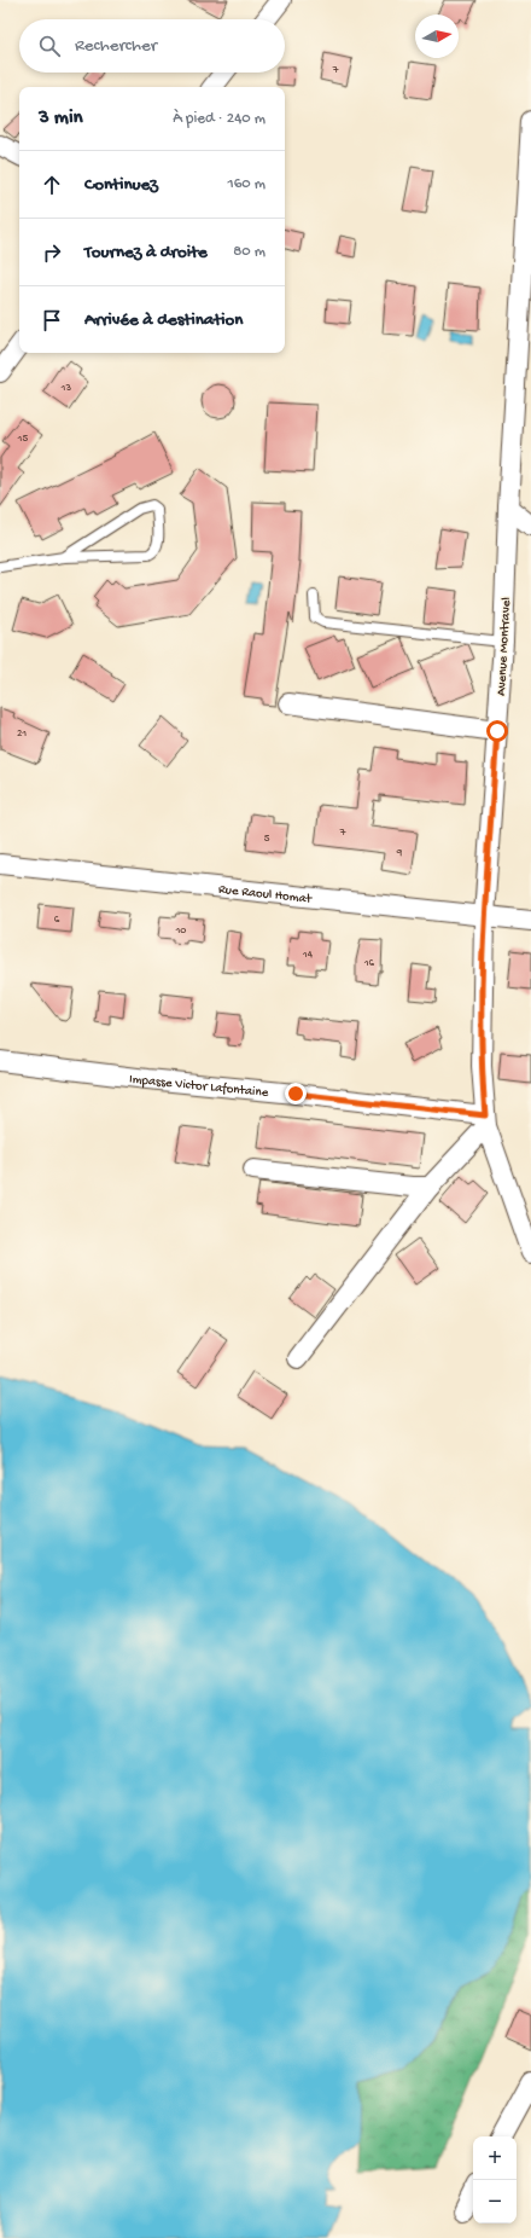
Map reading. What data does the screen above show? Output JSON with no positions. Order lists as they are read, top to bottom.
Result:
{
  "streets": {
    "street": ["Avenue Montravel", "Rue Raoul Homat", "Impasse Victor Lafontaine"]
  },
  "crossings": [
    ["Avenue Montravel", "Rue Raoul Homat"],
    ["Avenue Montravel", "Impasse Victor Lafontaine"]
  ],
  "house_numbers": [
    "7",
    "13",
    "15",
    "21",
    "7",
    "5",
    "9",
    "6",
    "10",
    "14",
    "16"
  ],
  "north": "right",
  "page": {
    "search": "Rechercher",
    "heading": ["3 min", "À pied · 240 m"],
    "list": [
      ["Continuez", "160 m"],
      ["Tournez à droite", "80 m"],
      "Arrivée à destination"
    ],
    "map_buttons": ["+", "−"]
  }
}
